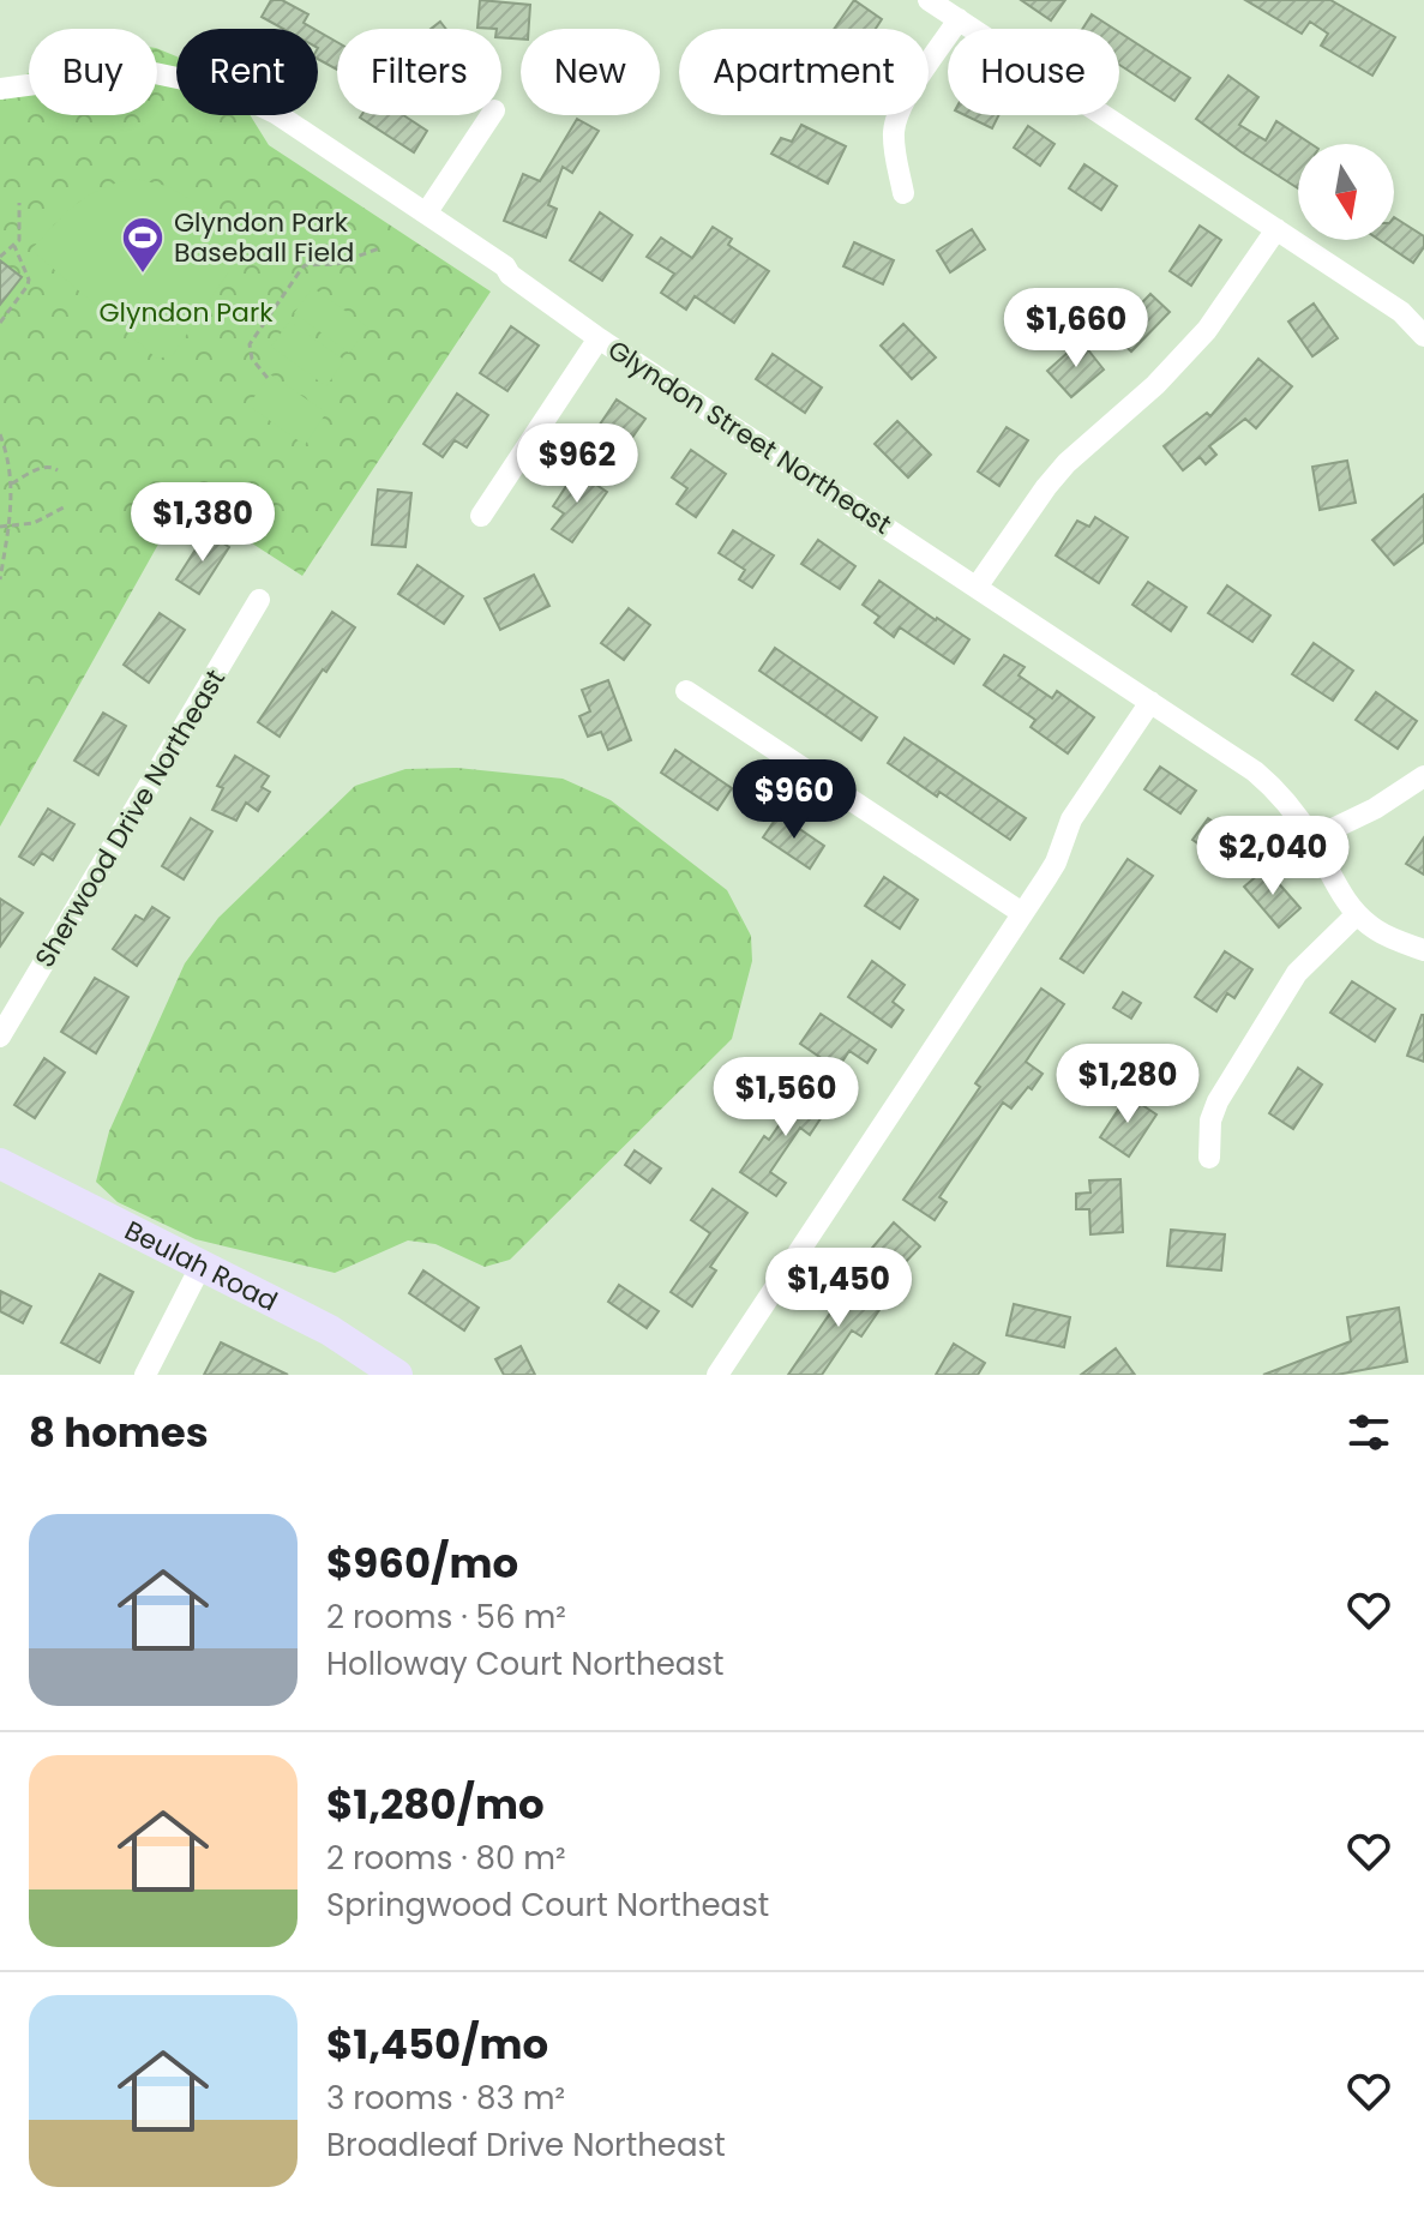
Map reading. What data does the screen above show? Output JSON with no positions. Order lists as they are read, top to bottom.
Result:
{
  "streets": {
    "main road": ["Beulah Road"],
    "street": ["Glyndon Street Northeast", "Sherwood Drive Northeast"]
  },
  "parks": ["Glyndon Park"],
  "places": {
    "sports": ["Glyndon Park Baseball Field"]
  },
  "north": "bottom",
  "page": {
    "chip": [
      "Buy",
      "Rent",
      "Filters",
      "New",
      "Apartment",
      "House"
    ],
    "price": [
      "$1,660",
      "$962",
      "$1,380",
      "$960",
      "$2,040",
      "$1,280",
      "$1,560",
      "$1,450"
    ],
    "heading": "8 homes",
    "list": [
      {
        "name": "$960/mo",
        "note": "2 rooms · 56 m² · Holloway Court Northeast"
      },
      {
        "name": "$1,280/mo",
        "note": "2 rooms · 80 m² · Springwood Court Northeast"
      },
      {
        "name": "$1,450/mo",
        "note": "3 rooms · 83 m² · Broadleaf Drive Northeast"
      }
    ]
  }
}
